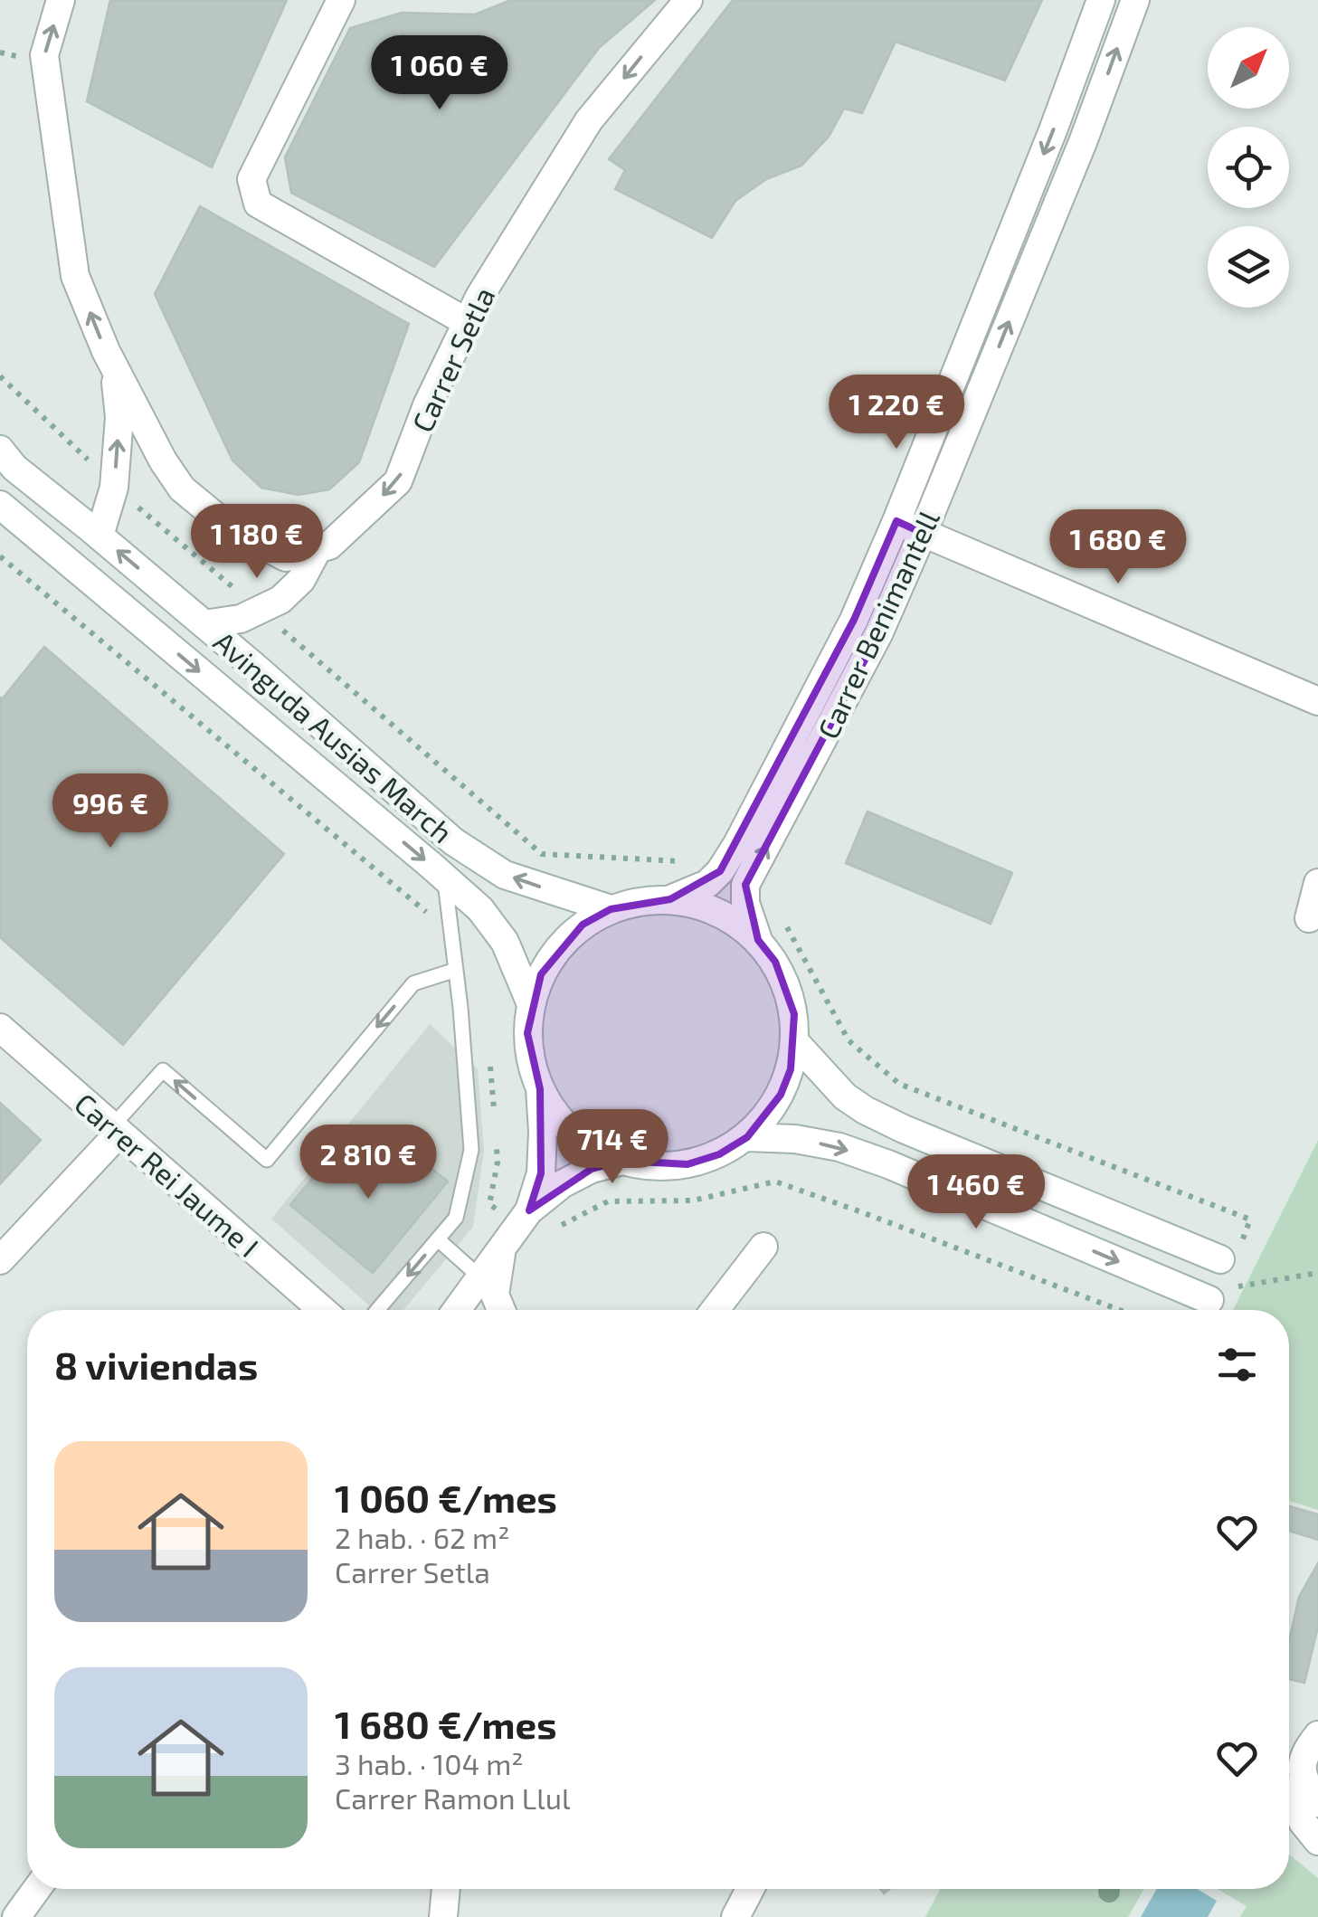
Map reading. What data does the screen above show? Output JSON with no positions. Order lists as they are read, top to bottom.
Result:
{
  "streets": {
    "street": [
      "Carrer Setla",
      "Carrer Benimantell",
      "Avinguda Ausias March",
      "Carrer Rei Jaume I"
    ]
  },
  "crossings": [
    ["Carrer Benimantell", "Avinguda Ausias March"]
  ],
  "one_way": ["Carrer Setla"],
  "north": "top right",
  "page": {
    "price": [
      "1 060 €",
      "1 220 €",
      "1 180 €",
      "1 680 €",
      "996 €",
      "714 €",
      "2 810 €",
      "1 460 €"
    ],
    "heading": "8 viviendas",
    "list": [
      {
        "name": "1 060 €/mes",
        "note": "2 hab. · 62 m² · Carrer Setla"
      },
      {
        "name": "1 680 €/mes",
        "note": "3 hab. · 104 m² · Carrer Ramon Llul"
      }
    ]
  }
}
